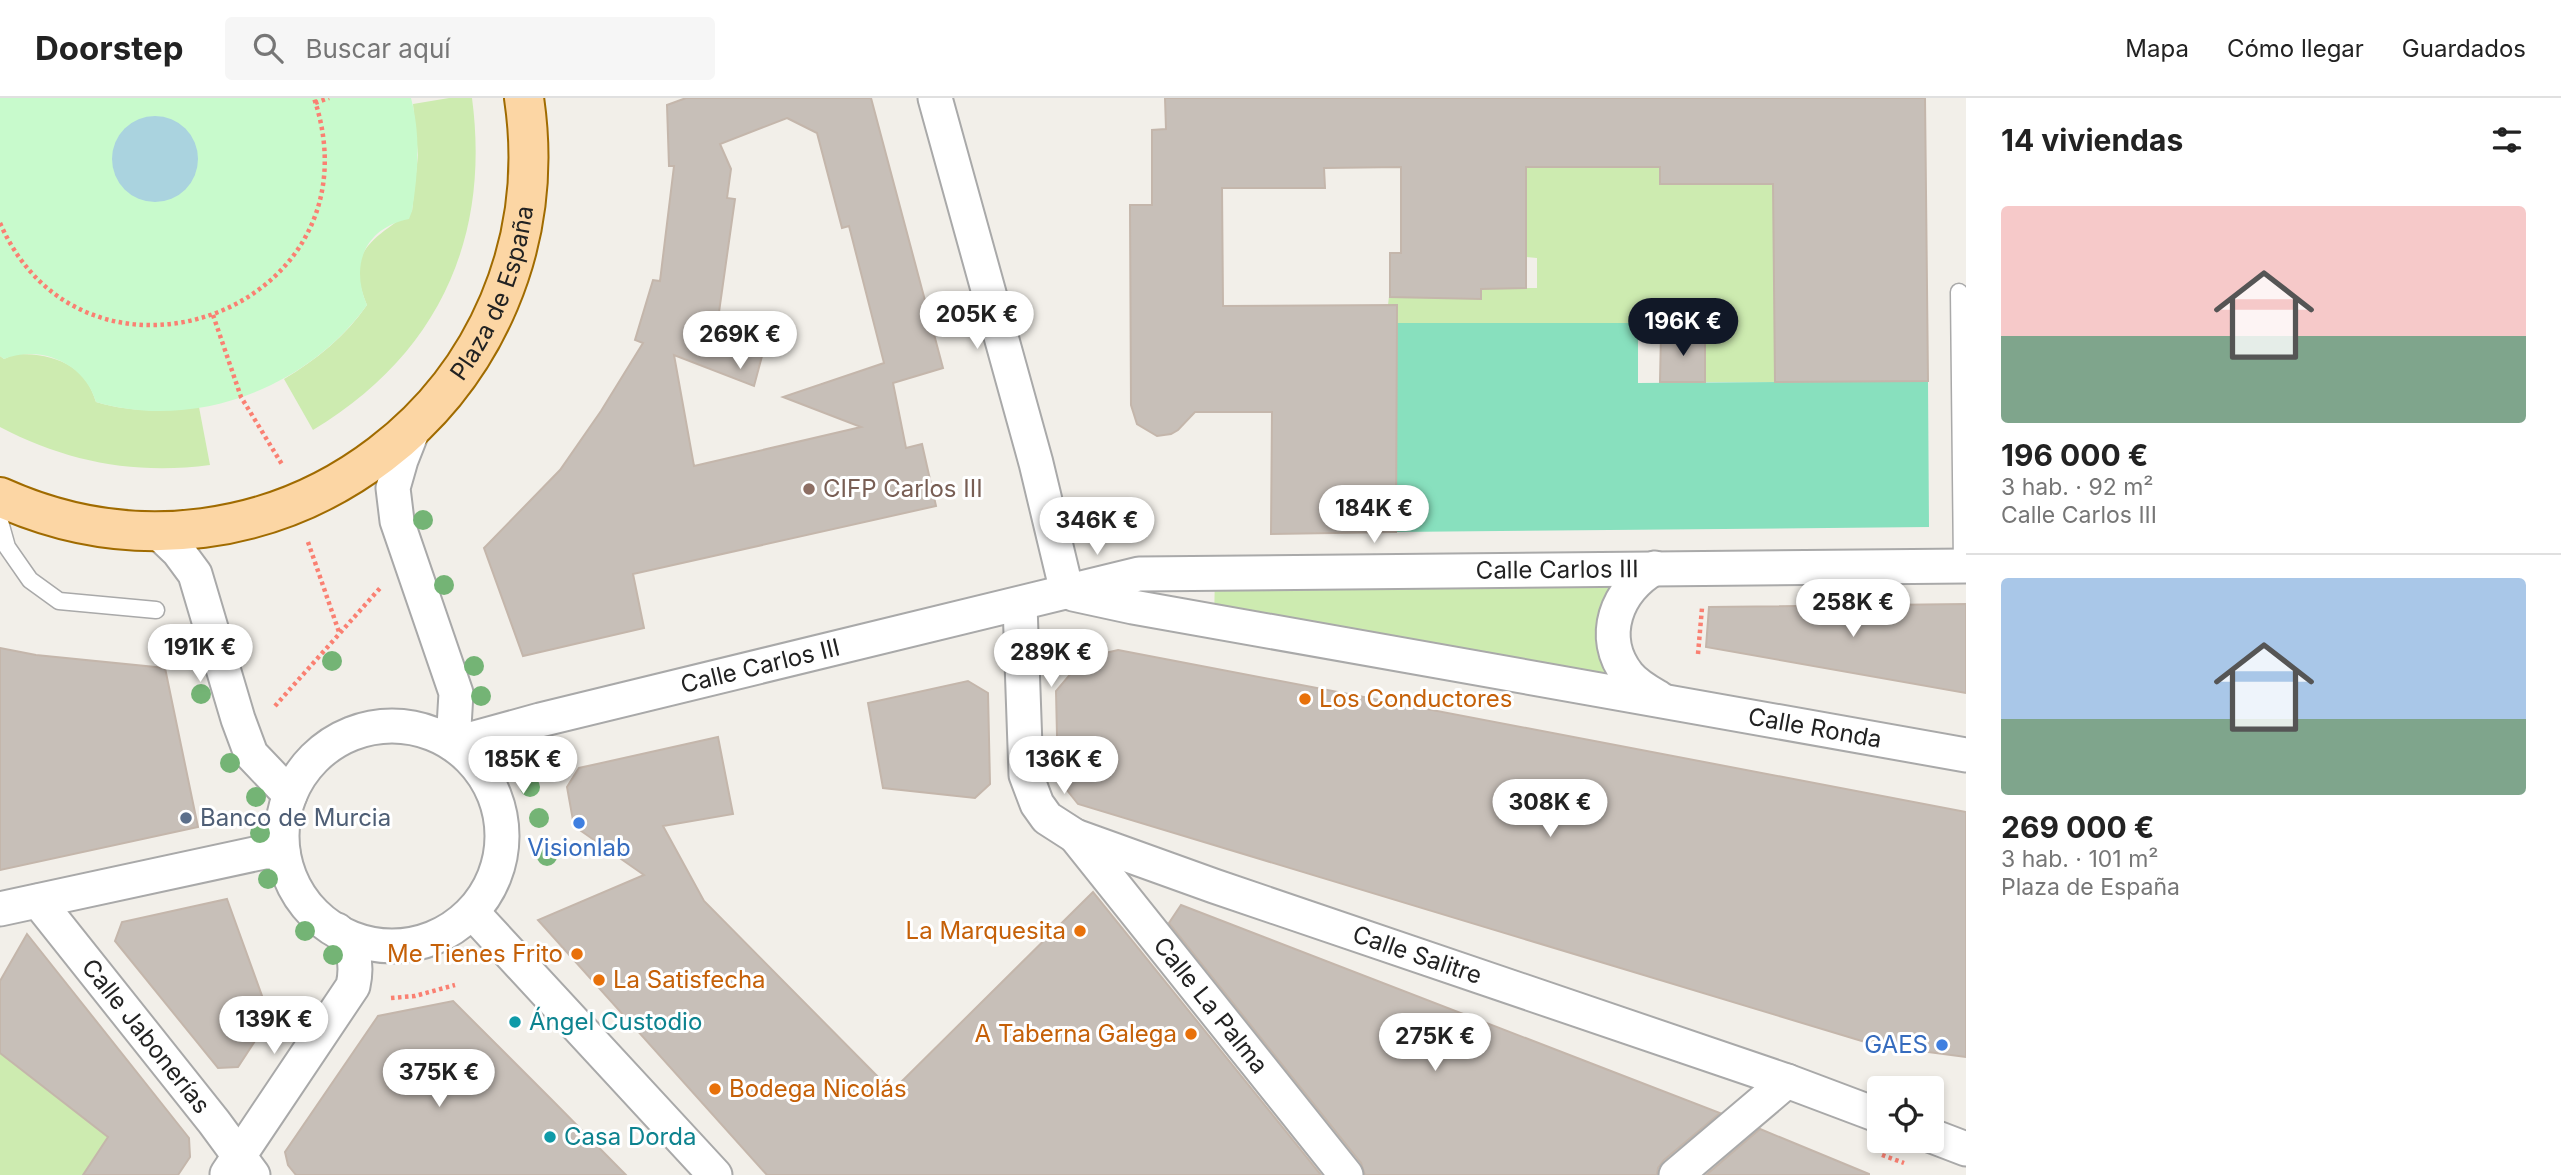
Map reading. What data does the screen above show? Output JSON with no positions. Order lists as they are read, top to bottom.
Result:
{
  "streets": {
    "main road": ["Plaza de España"],
    "street": [
      "Calle Carlos III",
      "Calle Ronda",
      "Calle Salitre",
      "Calle La Palma",
      "Calle Jabonerías"
    ]
  },
  "crossings": [
    ["Plaza de España", "Calle Carlos III"],
    ["Calle Carlos III", "Calle Ronda"],
    ["Calle Salitre", "Calle La Palma"]
  ],
  "places": [
    "CIFP Carlos III",
    "Los Conductores",
    "Banco de Murcia",
    "Visionlab",
    "La Marquesita",
    "Me Tienes Frito",
    "La Satisfecha",
    "Ángel Custodio",
    "A Taberna Galega",
    "GAES",
    "Bodega Nicolás",
    "Casa Dorda"
  ],
  "page": {
    "header": "Doorstep",
    "search": "Buscar aquí",
    "nav": ["Mapa", "Cómo llegar", "Guardados"],
    "heading": "14 viviendas",
    "list": [
      {
        "name": "196 000 €",
        "note": "3 hab. · 92 m² · Calle Carlos III"
      },
      {
        "name": "269 000 €",
        "note": "3 hab. · 101 m² · Plaza de España"
      }
    ],
    "price": [
      "205K €",
      "196K €",
      "269K €",
      "184K €",
      "346K €",
      "258K €",
      "191K €",
      "289K €",
      "185K €",
      "136K €",
      "308K €",
      "139K €",
      "275K €",
      "375K €"
    ]
  }
}
